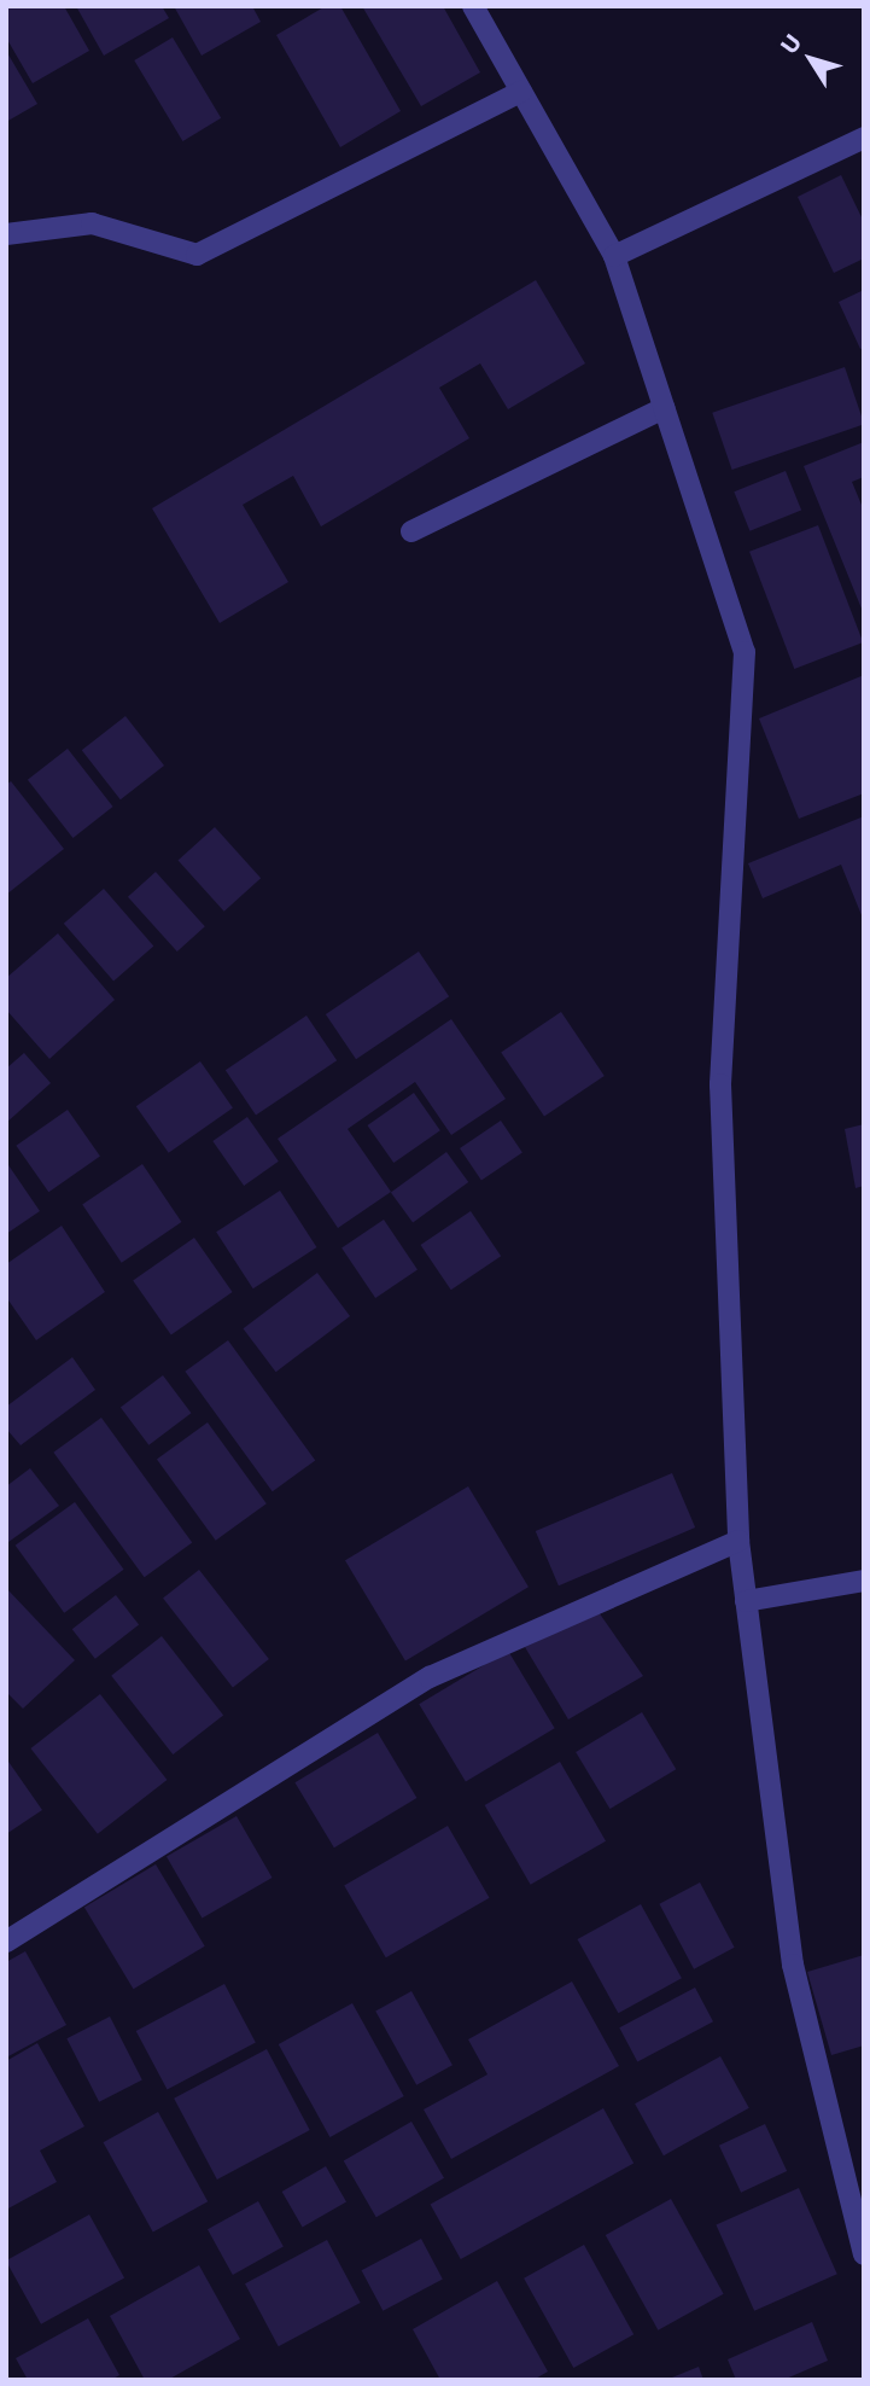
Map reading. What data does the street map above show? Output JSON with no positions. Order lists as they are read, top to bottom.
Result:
{
  "north": "top left"
}
